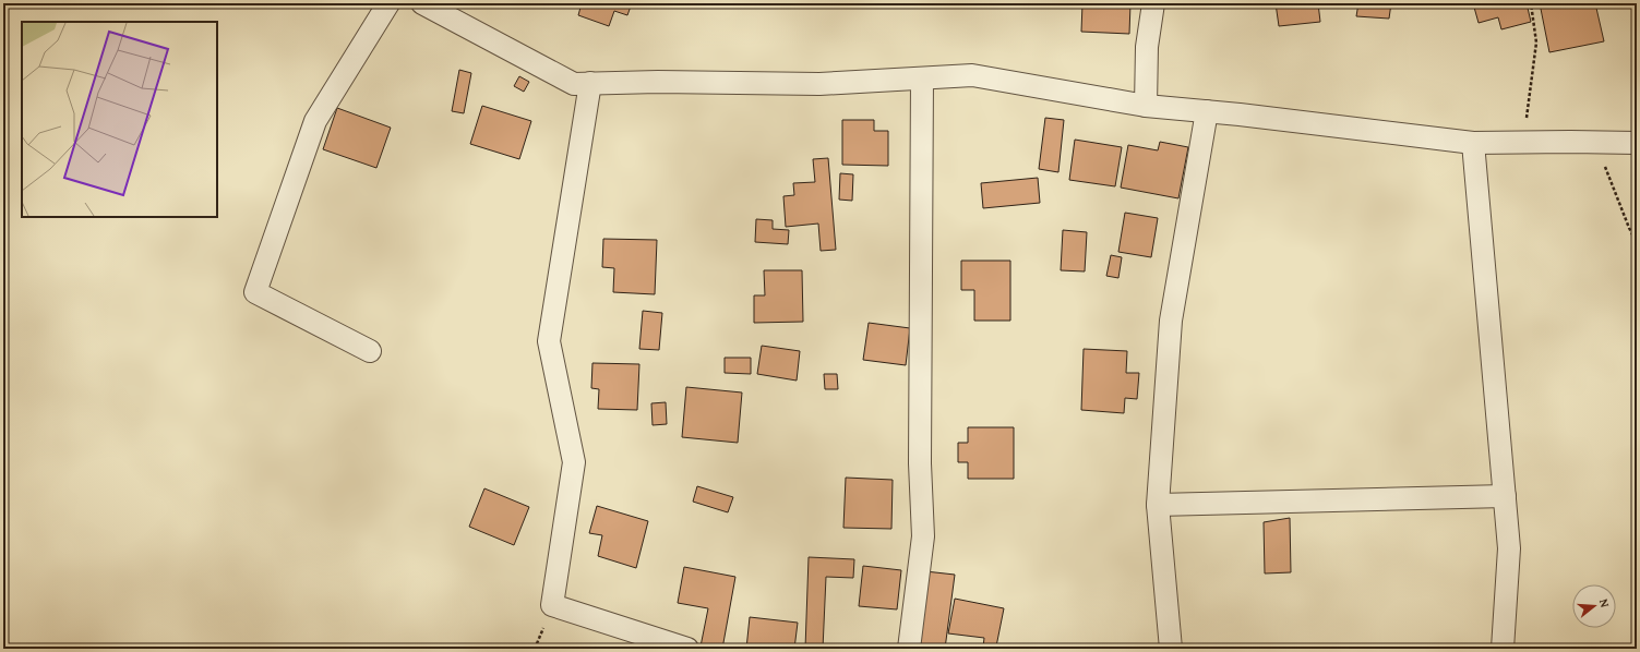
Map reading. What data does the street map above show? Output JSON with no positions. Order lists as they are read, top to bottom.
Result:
{
  "north": "right"
}
